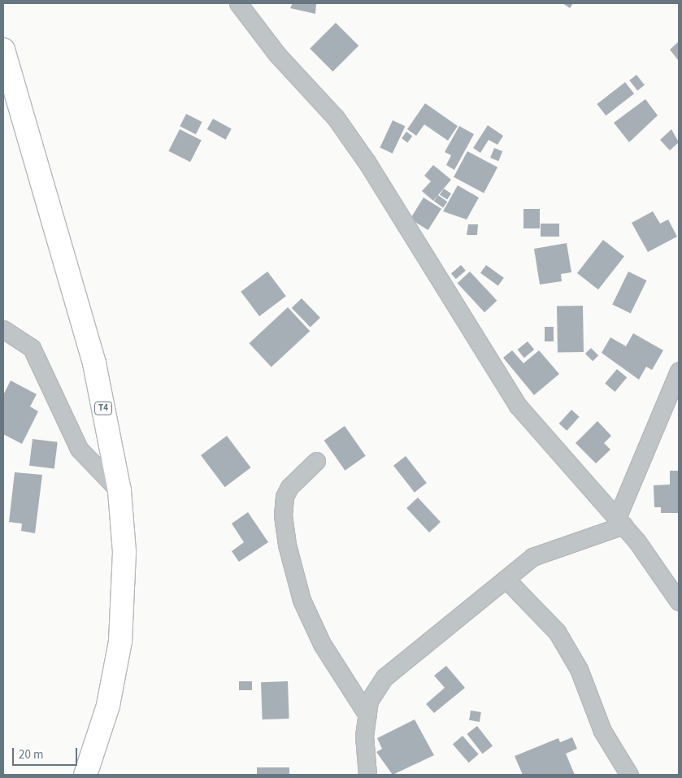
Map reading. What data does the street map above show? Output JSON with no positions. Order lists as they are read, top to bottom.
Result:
{
  "streets": {
    "highway": ["T4"]
  },
  "scale_bar": "20 m"
}
